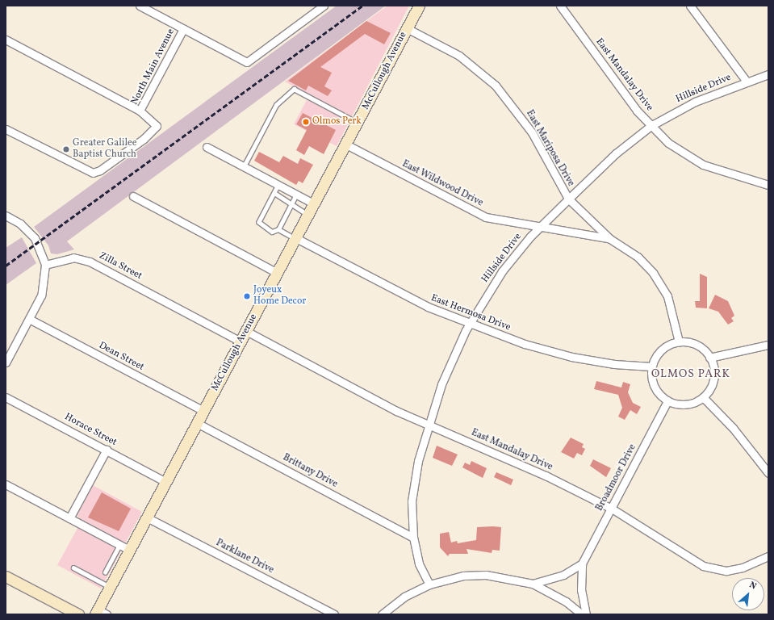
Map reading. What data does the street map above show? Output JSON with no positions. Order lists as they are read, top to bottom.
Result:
{
  "streets": {
    "main road": ["McCullough Avenue"],
    "street": [
      "North Main Avenue",
      "East Mandalay Drive",
      "Hillside Drive",
      "East Mariposa Drive",
      "East Wildwood Drive",
      "Zilla Street",
      "East Hermosa Drive",
      "Dean Street",
      "Horace Street",
      "Brittany Drive",
      "Broadmoor Drive",
      "Parklane Drive"
    ]
  },
  "crossings": [
    ["McCullough Avenue", "East Mandalay Drive"],
    ["McCullough Avenue", "East Mariposa Drive"],
    ["McCullough Avenue", "East Wildwood Drive"],
    ["McCullough Avenue", "Zilla Street"],
    ["McCullough Avenue", "East Hermosa Drive"],
    ["McCullough Avenue", "Dean Street"],
    ["McCullough Avenue", "Horace Street"],
    ["McCullough Avenue", "Brittany Drive"],
    ["McCullough Avenue", "Parklane Drive"],
    ["East Mandalay Drive", "Hillside Drive"],
    ["East Mandalay Drive", "Broadmoor Drive"],
    ["Hillside Drive", "East Mariposa Drive"],
    ["Hillside Drive", "East Wildwood Drive"],
    ["Hillside Drive", "East Hermosa Drive"],
    ["Hillside Drive", "Brittany Drive"],
    ["East Mariposa Drive", "East Wildwood Drive"],
    ["East Wildwood Drive", "East Hermosa Drive"],
    ["East Wildwood Drive", "Broadmoor Drive"],
    ["East Hermosa Drive", "Broadmoor Drive"]
  ],
  "districts": ["OLMOS PARK"],
  "places": ["Olmos Perk", "Greater Galilee Baptist Church", "Joyeux Home Decor"],
  "north": "top right"
}
